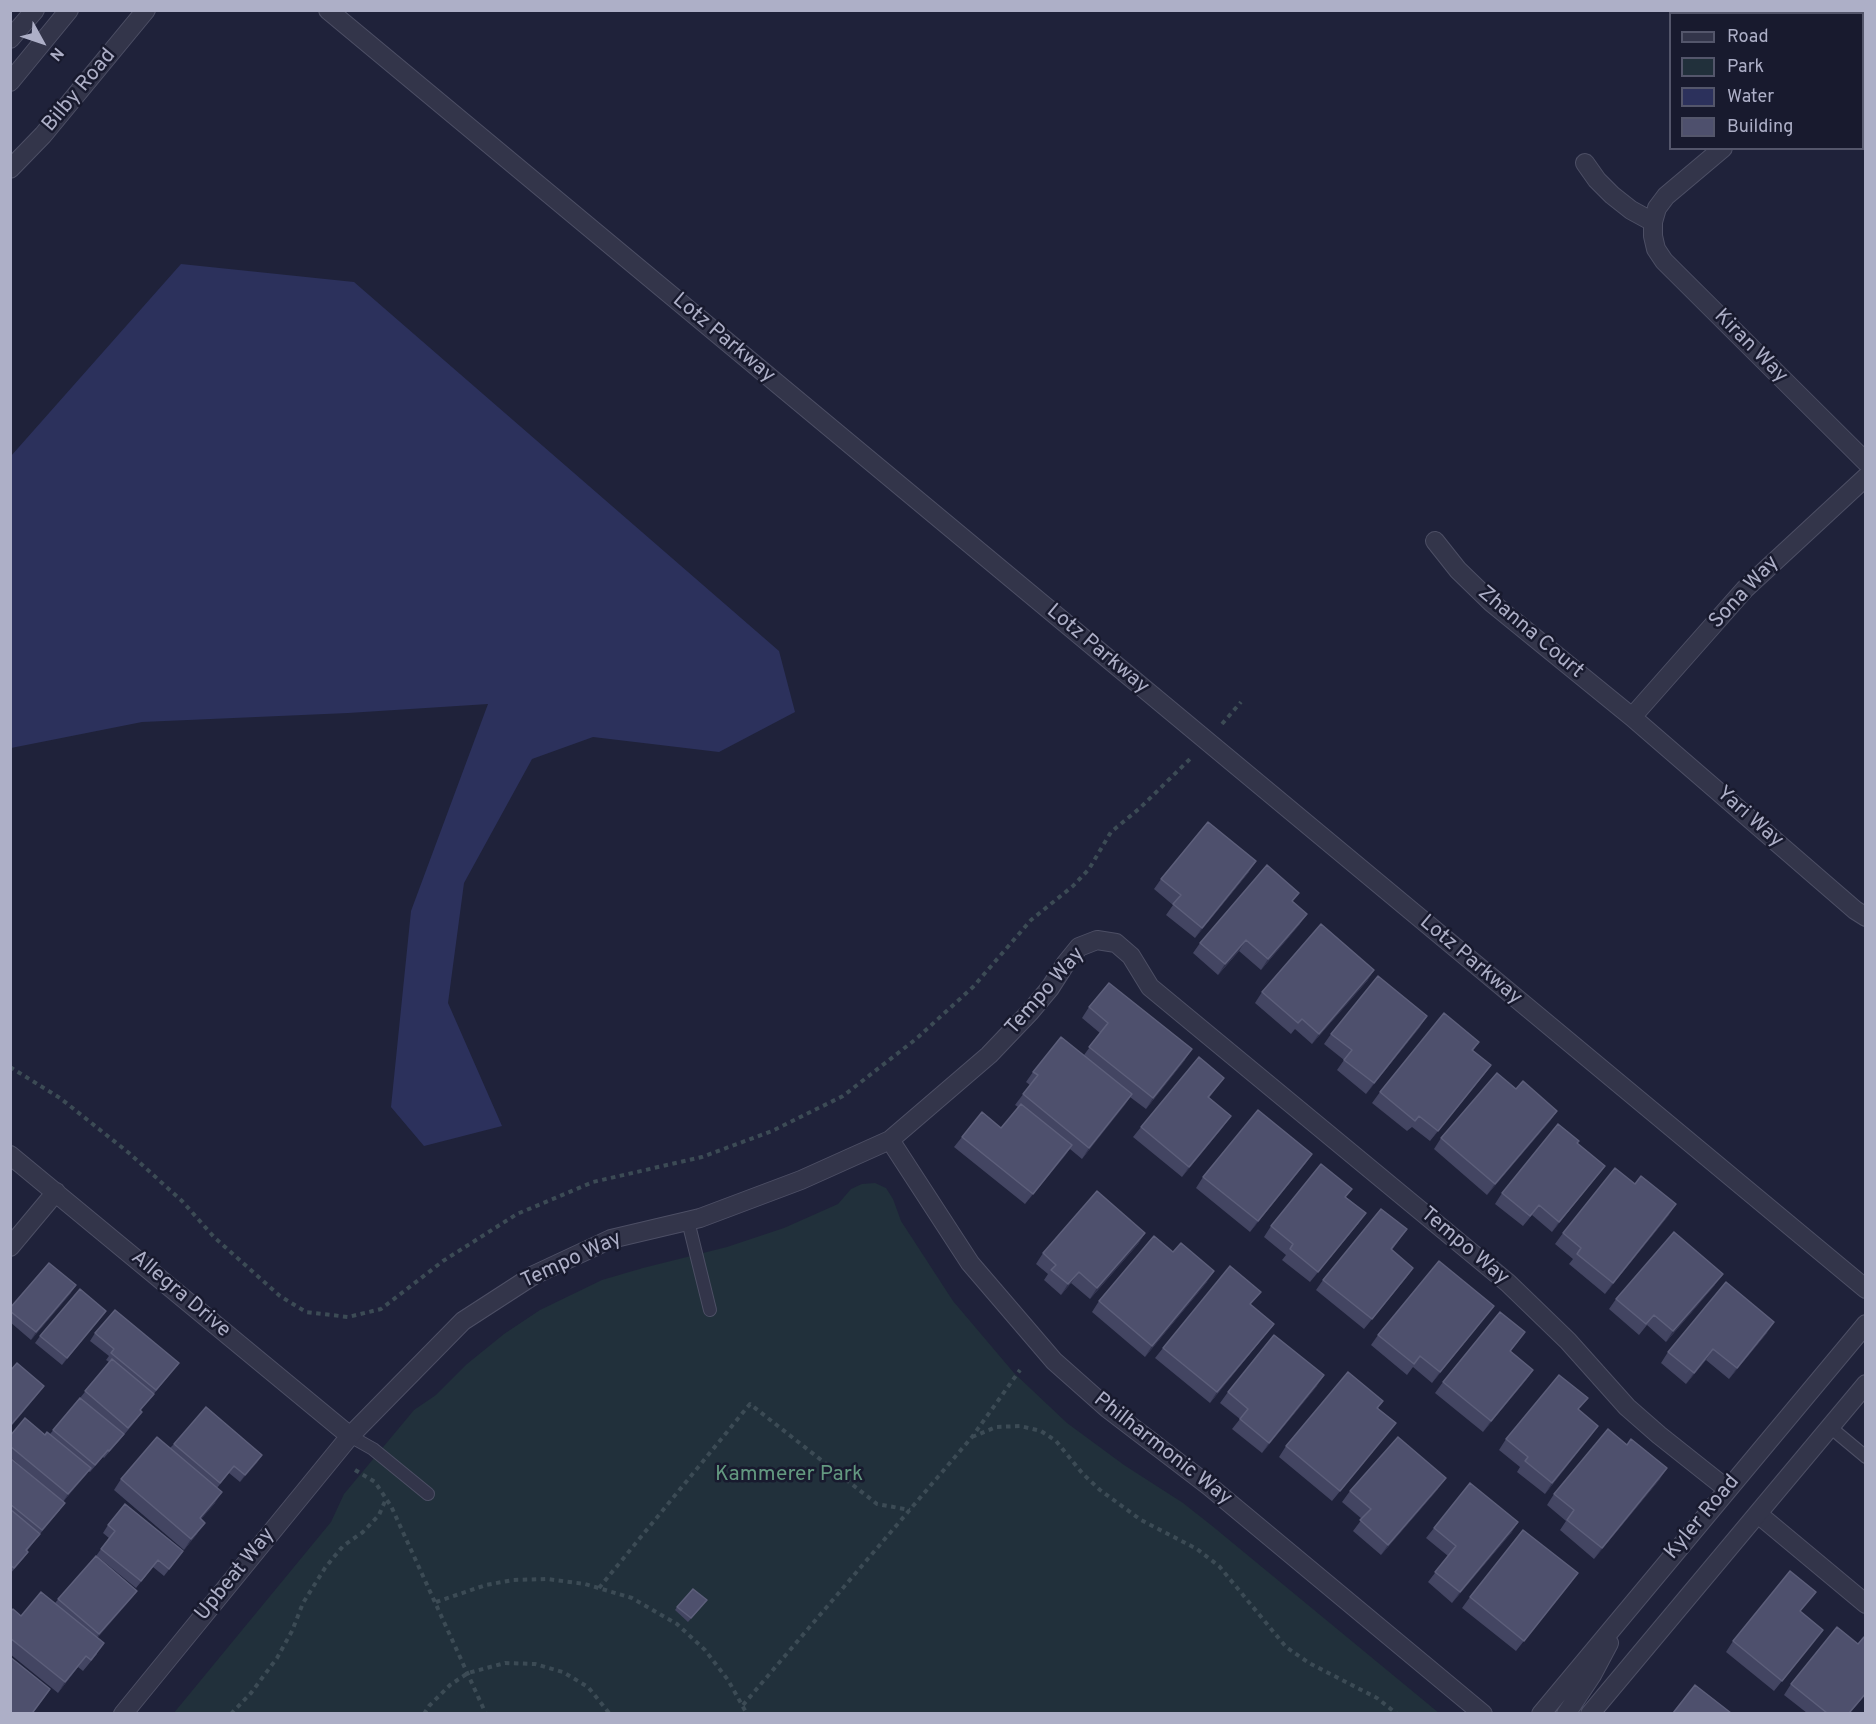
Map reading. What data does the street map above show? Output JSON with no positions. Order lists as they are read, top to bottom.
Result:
{
  "streets": {
    "street": [
      "Bilby Road",
      "Lotz Parkway",
      "Kiran Way",
      "Sona Way",
      "Zhanna Court",
      "Yari Way",
      "Tempo Way",
      "Allegra Drive",
      "Philharmonic Way",
      "Kyler Road",
      "Upbeat Way"
    ]
  },
  "crossings": [
    ["Sona Way", "Zhanna Court"],
    ["Sona Way", "Yari Way"],
    ["Zhanna Court", "Yari Way"],
    ["Tempo Way", "Allegra Drive"],
    ["Tempo Way", "Philharmonic Way"],
    ["Tempo Way", "Kyler Road"],
    ["Tempo Way", "Upbeat Way"],
    ["Allegra Drive", "Upbeat Way"]
  ],
  "parks": ["Kammerer Park"],
  "legend": [
    "Road",
    "Park",
    "Water",
    "Building"
  ],
  "north": "bottom right"
}
